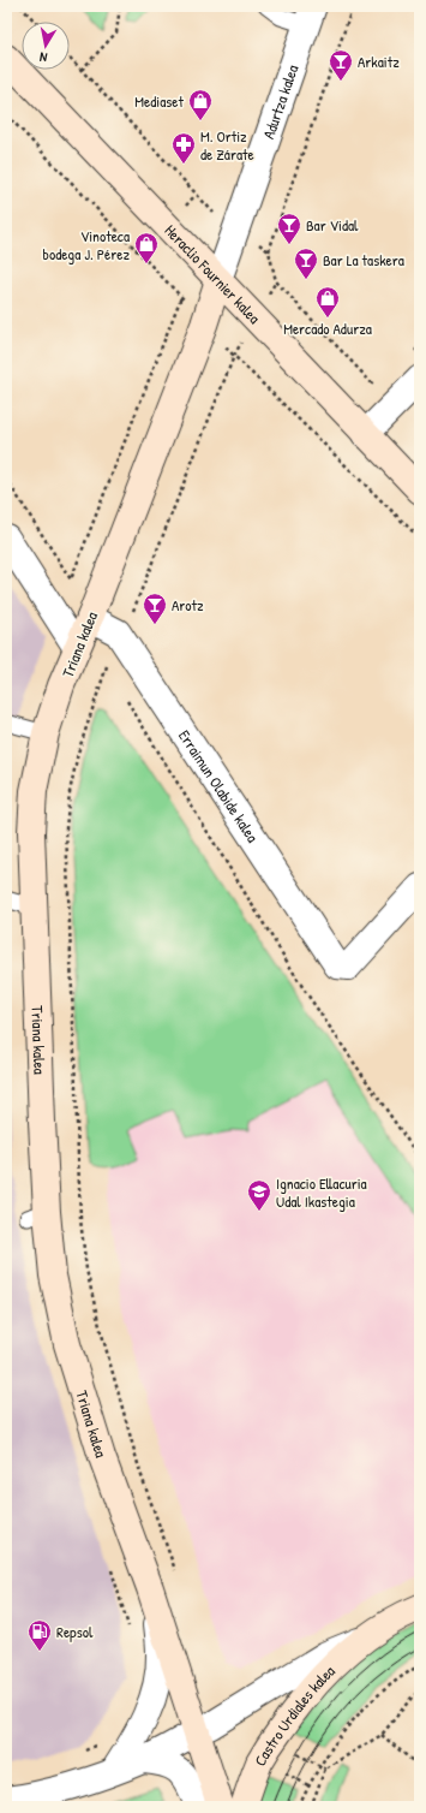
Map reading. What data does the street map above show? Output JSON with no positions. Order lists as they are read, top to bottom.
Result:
{
  "streets": {
    "main road": ["Heraclio Fournier kalea", "Triana kalea", "Castro Urdiales kalea"],
    "street": ["Adurtza kalea", "Erraimun Olabide kalea"]
  },
  "crossings": [
    ["Adurtza kalea", "Heraclio Fournier kalea"],
    ["Adurtza kalea", "Triana kalea"],
    ["Heraclio Fournier kalea", "Triana kalea"],
    ["Triana kalea", "Castro Urdiales kalea"]
  ],
  "places": {
    "bar": [
      "Arkaitz",
      "Bar Vidal",
      "Bar La taskera",
      "Arotz"
    ],
    "shop": ["Mediaset", "Vinoteca bodega J. Pérez", "Mercado Adurza"],
    "pharmacy": ["M. Ortiz de Zárate"],
    "school or university": ["Ignacio Ellacuria Udal Ikastegia"],
    "fuel station": ["Repsol"]
  },
  "north": "bottom"
}
